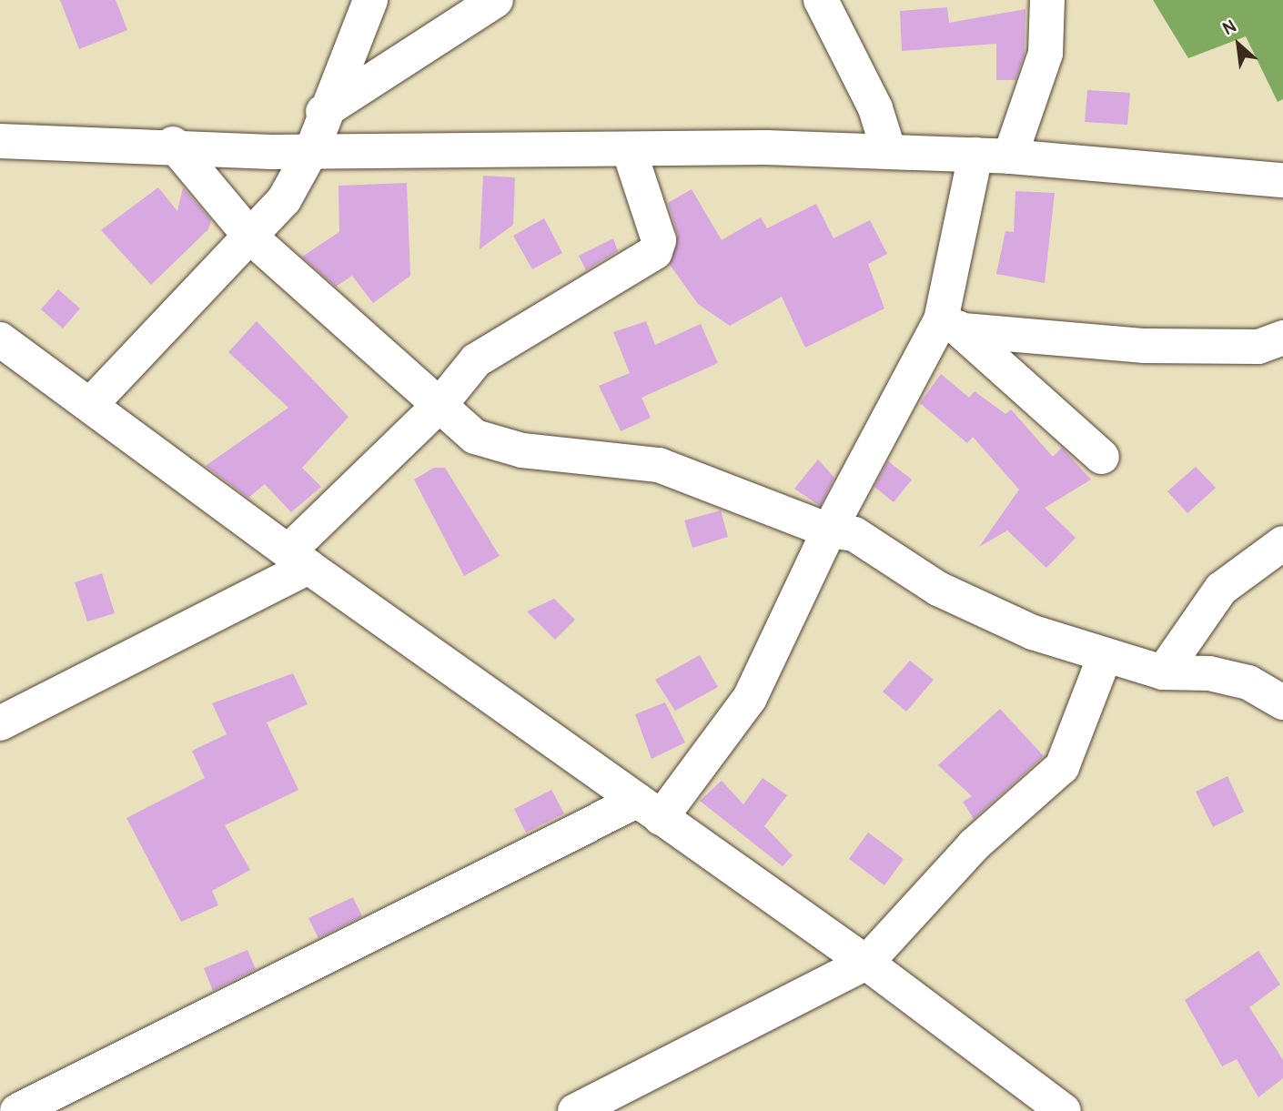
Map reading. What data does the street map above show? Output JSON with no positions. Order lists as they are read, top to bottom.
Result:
{
  "north": "top left"
}
